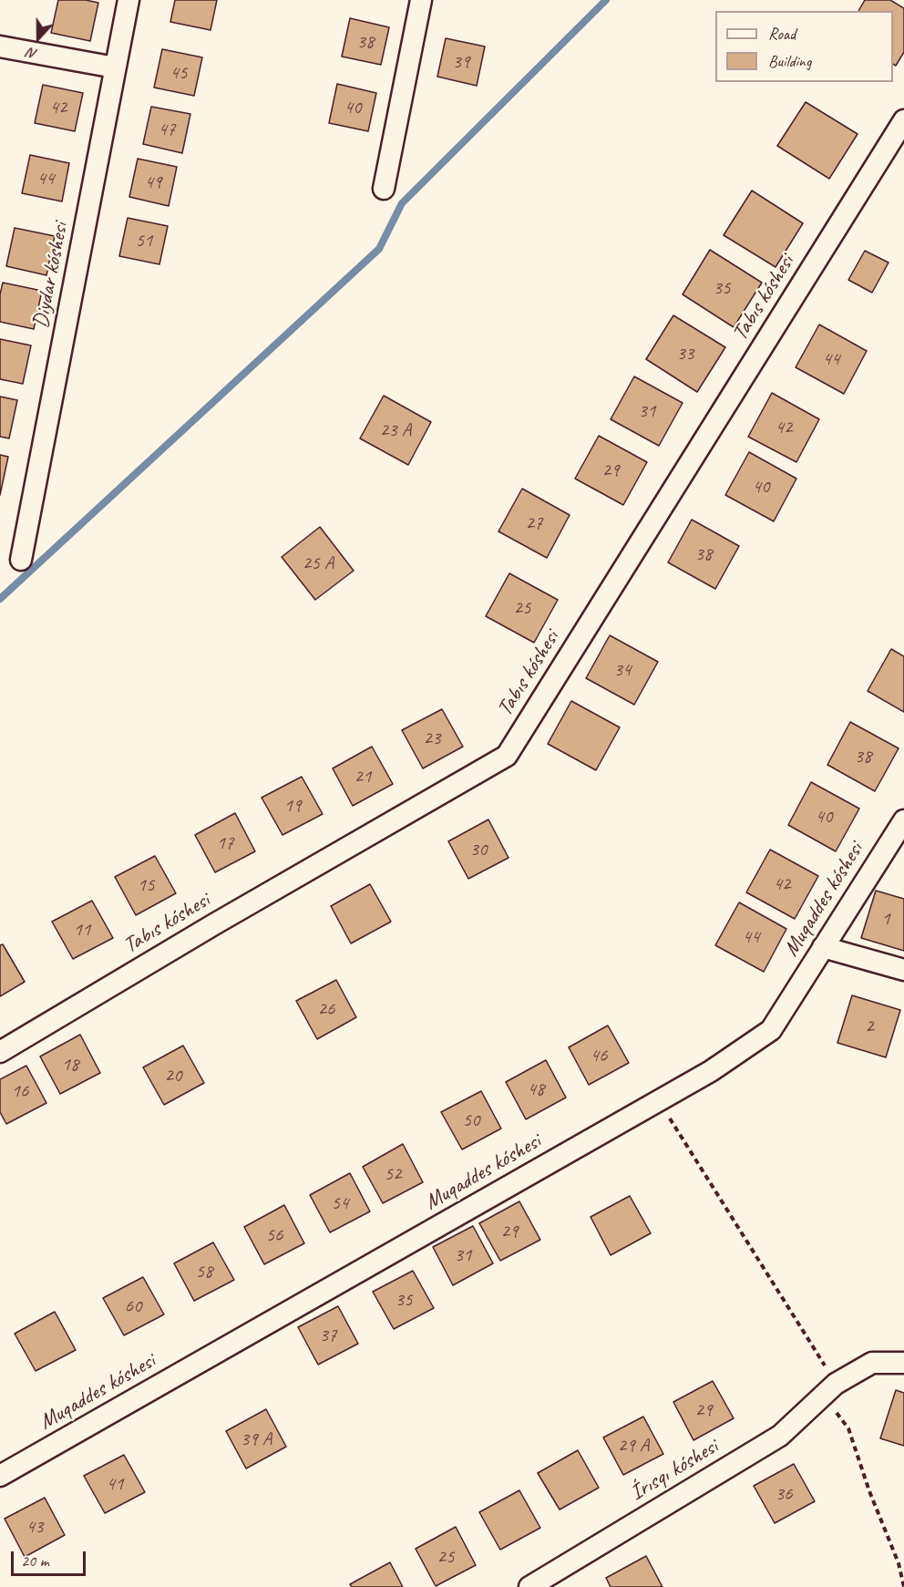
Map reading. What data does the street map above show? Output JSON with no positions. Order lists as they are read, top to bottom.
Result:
{
  "streets": {
    "street": [
      "Diydar kóshesi",
      "Tabıs kóshesi",
      "Muqaddes kóshesi",
      "Írısqı kóshesi"
    ]
  },
  "house_numbers": [
    "38",
    "39",
    "45",
    "42",
    "40",
    "47",
    "44",
    "49",
    "51",
    "35",
    "33",
    "44",
    "31",
    "42",
    "23 А",
    "29",
    "40",
    "27",
    "38",
    "25 А",
    "25",
    "34",
    "23",
    "38",
    "21",
    "19",
    "40",
    "17",
    "30",
    "42",
    "15",
    "1",
    "11",
    "44",
    "26",
    "2",
    "46",
    "18",
    "20",
    "48",
    "16",
    "50",
    "52",
    "54",
    "29",
    "56",
    "31",
    "58",
    "35",
    "60",
    "37",
    "29",
    "39 А",
    "29 А",
    "41",
    "36",
    "43",
    "25"
  ],
  "legend": ["Road", "Building"],
  "scale_bar": "20 m",
  "north": "bottom"
}
